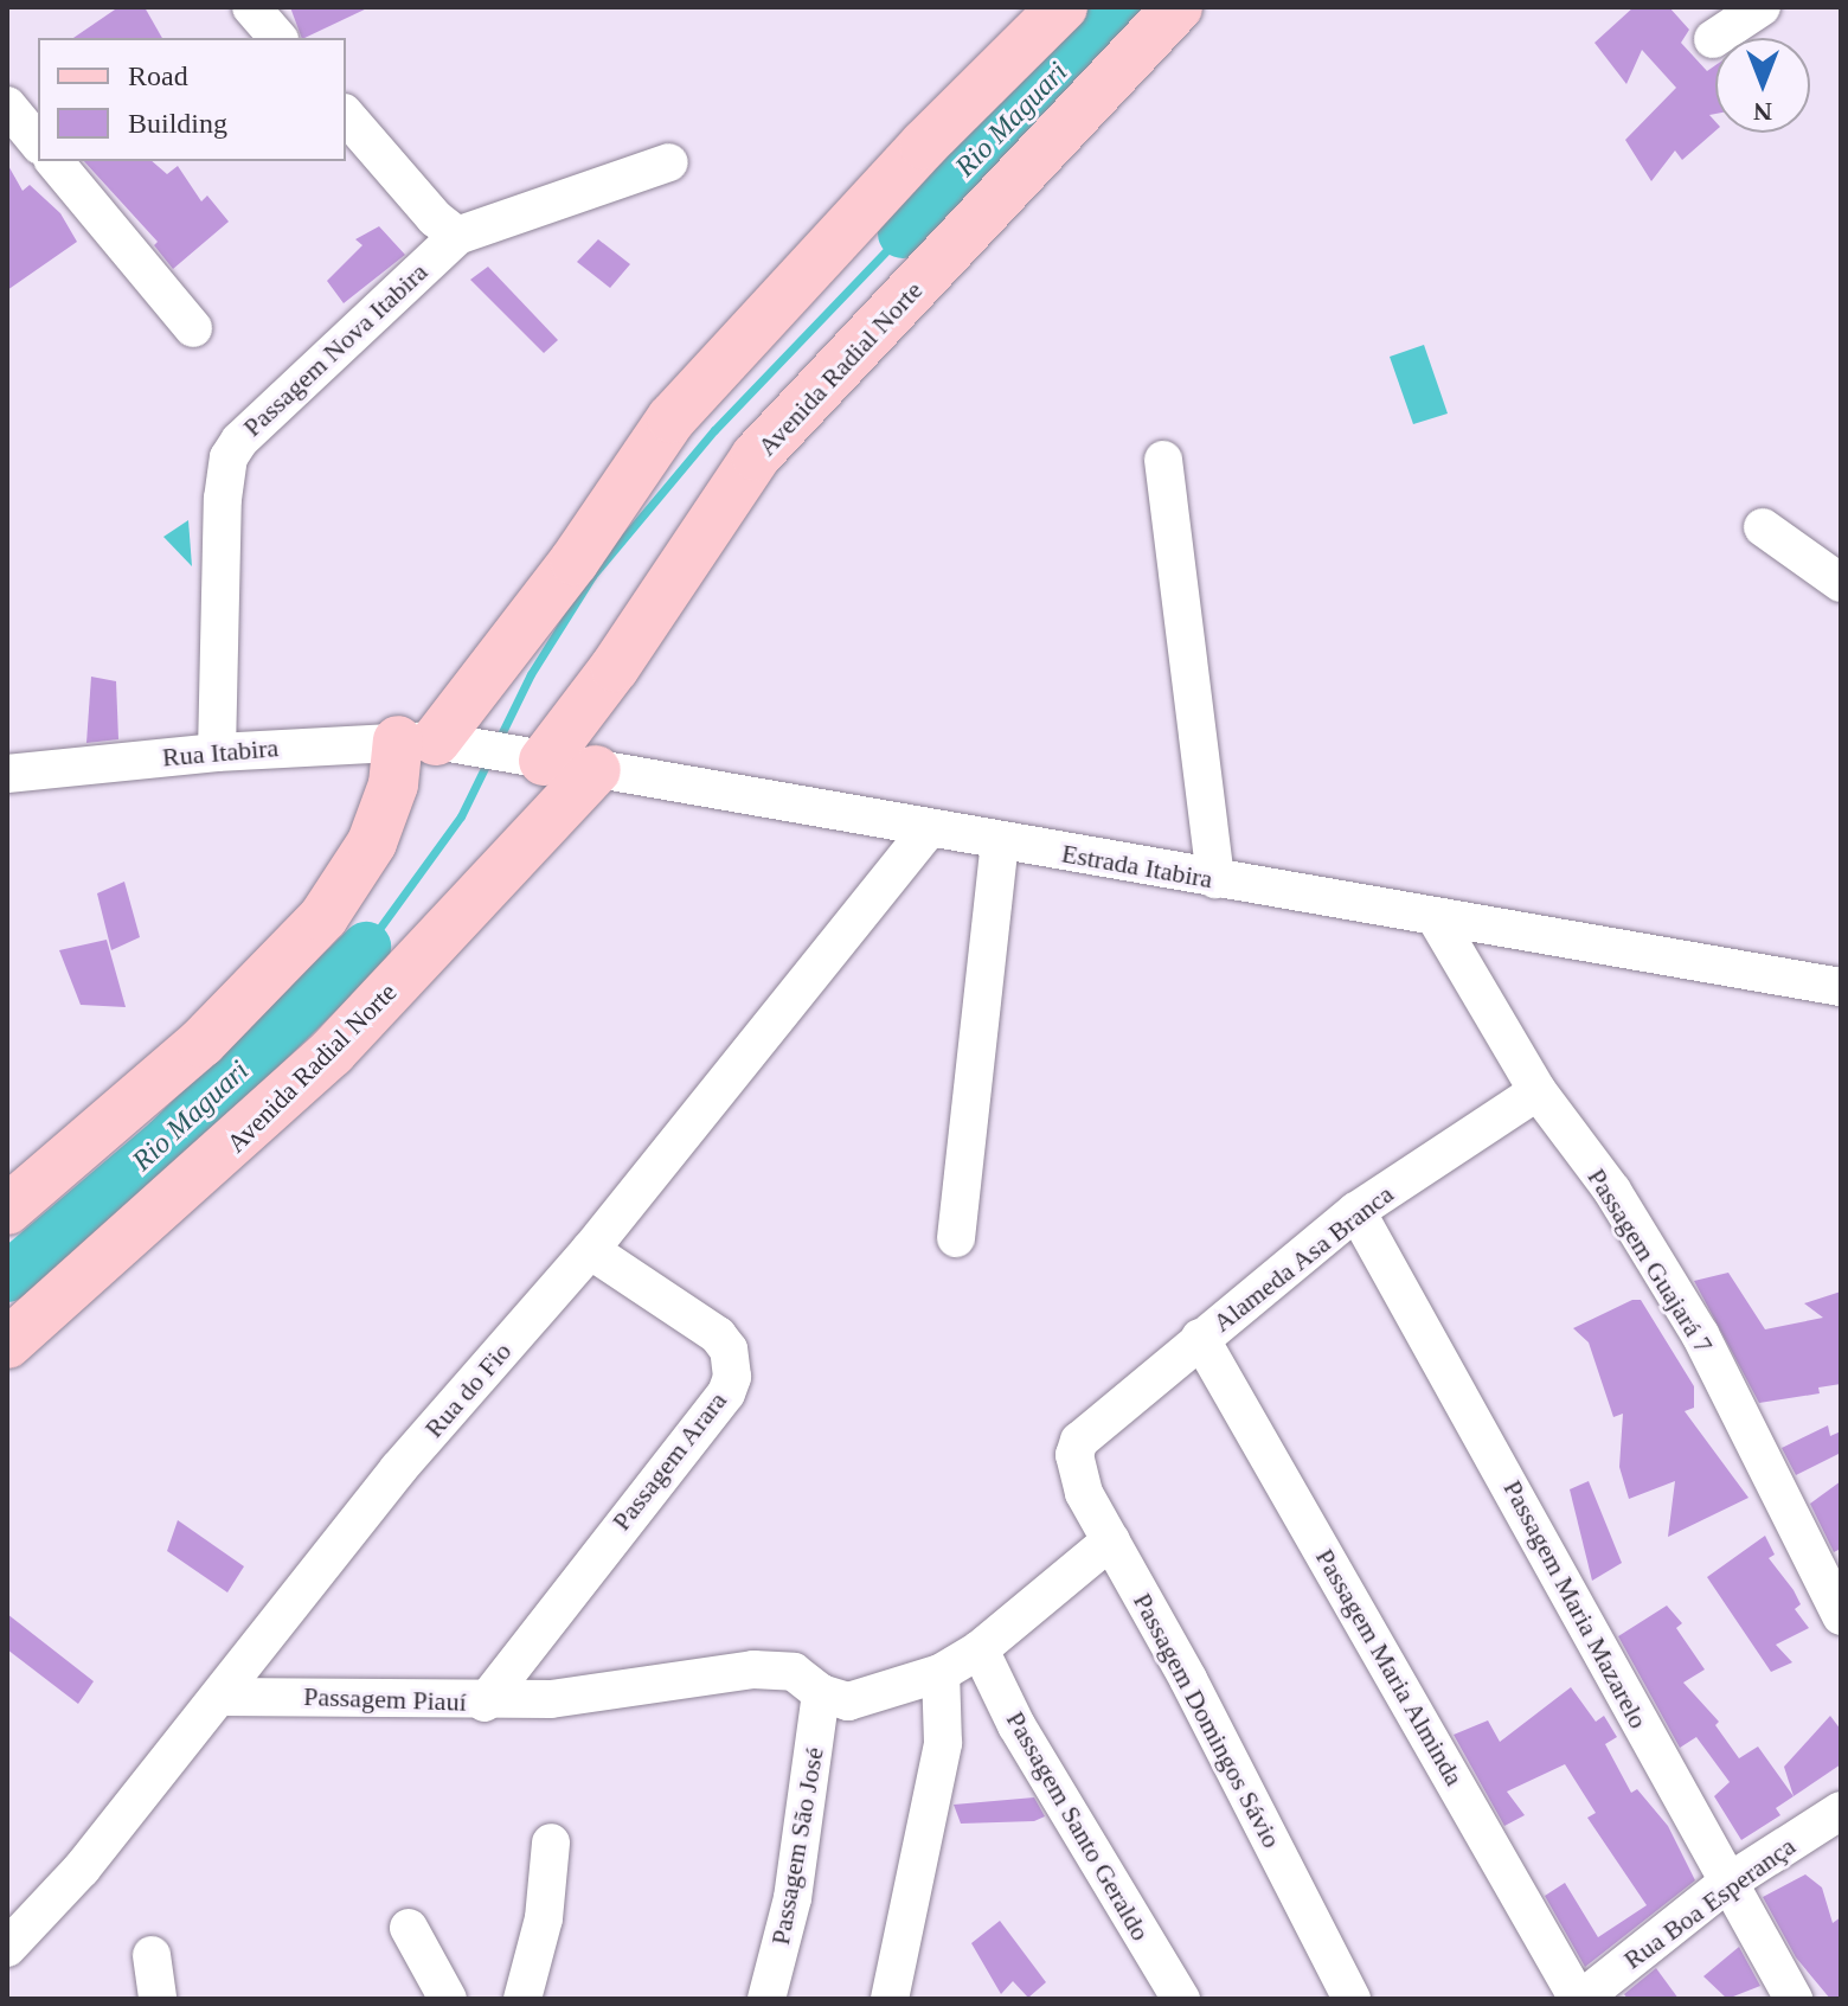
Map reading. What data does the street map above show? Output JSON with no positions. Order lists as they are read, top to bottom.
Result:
{
  "streets": {
    "main road": ["Avenida Radial Norte"],
    "street": [
      "Passagem Nova Itabira",
      "Rua Itabira",
      "Estrada Itabira",
      "Alameda Asa Branca",
      "Passagem Guajará 7",
      "Rua do Fio",
      "Passagem Arara",
      "Passagem Maria Mazarelo",
      "Passagem Maria Alminda",
      "Passagem Piauí",
      "Passagem Domingos Sávio",
      "Passagem Santo Geraldo",
      "Passagem São José",
      "Rua Boa Esperança"
    ]
  },
  "crossings": [
    ["Passagem Nova Itabira", "Rua Itabira"],
    ["Avenida Radial Norte", "Estrada Itabira"],
    ["Rua Itabira", "Estrada Itabira"],
    ["Estrada Itabira", "Passagem Guajará 7"],
    ["Estrada Itabira", "Rua do Fio"],
    ["Alameda Asa Branca", "Passagem Guajará 7"],
    ["Alameda Asa Branca", "Passagem Maria Mazarelo"],
    ["Alameda Asa Branca", "Passagem Maria Alminda"],
    ["Alameda Asa Branca", "Passagem Domingos Sávio"],
    ["Rua do Fio", "Passagem Arara"],
    ["Rua do Fio", "Passagem Piauí"],
    ["Passagem Arara", "Passagem Piauí"],
    ["Passagem Maria Mazarelo", "Rua Boa Esperança"],
    ["Passagem Maria Alminda", "Rua Boa Esperança"],
    ["Passagem Piauí", "Passagem São José"]
  ],
  "water": ["Rio Maguari"],
  "legend": ["Road", "Building"],
  "north": "bottom"
}
